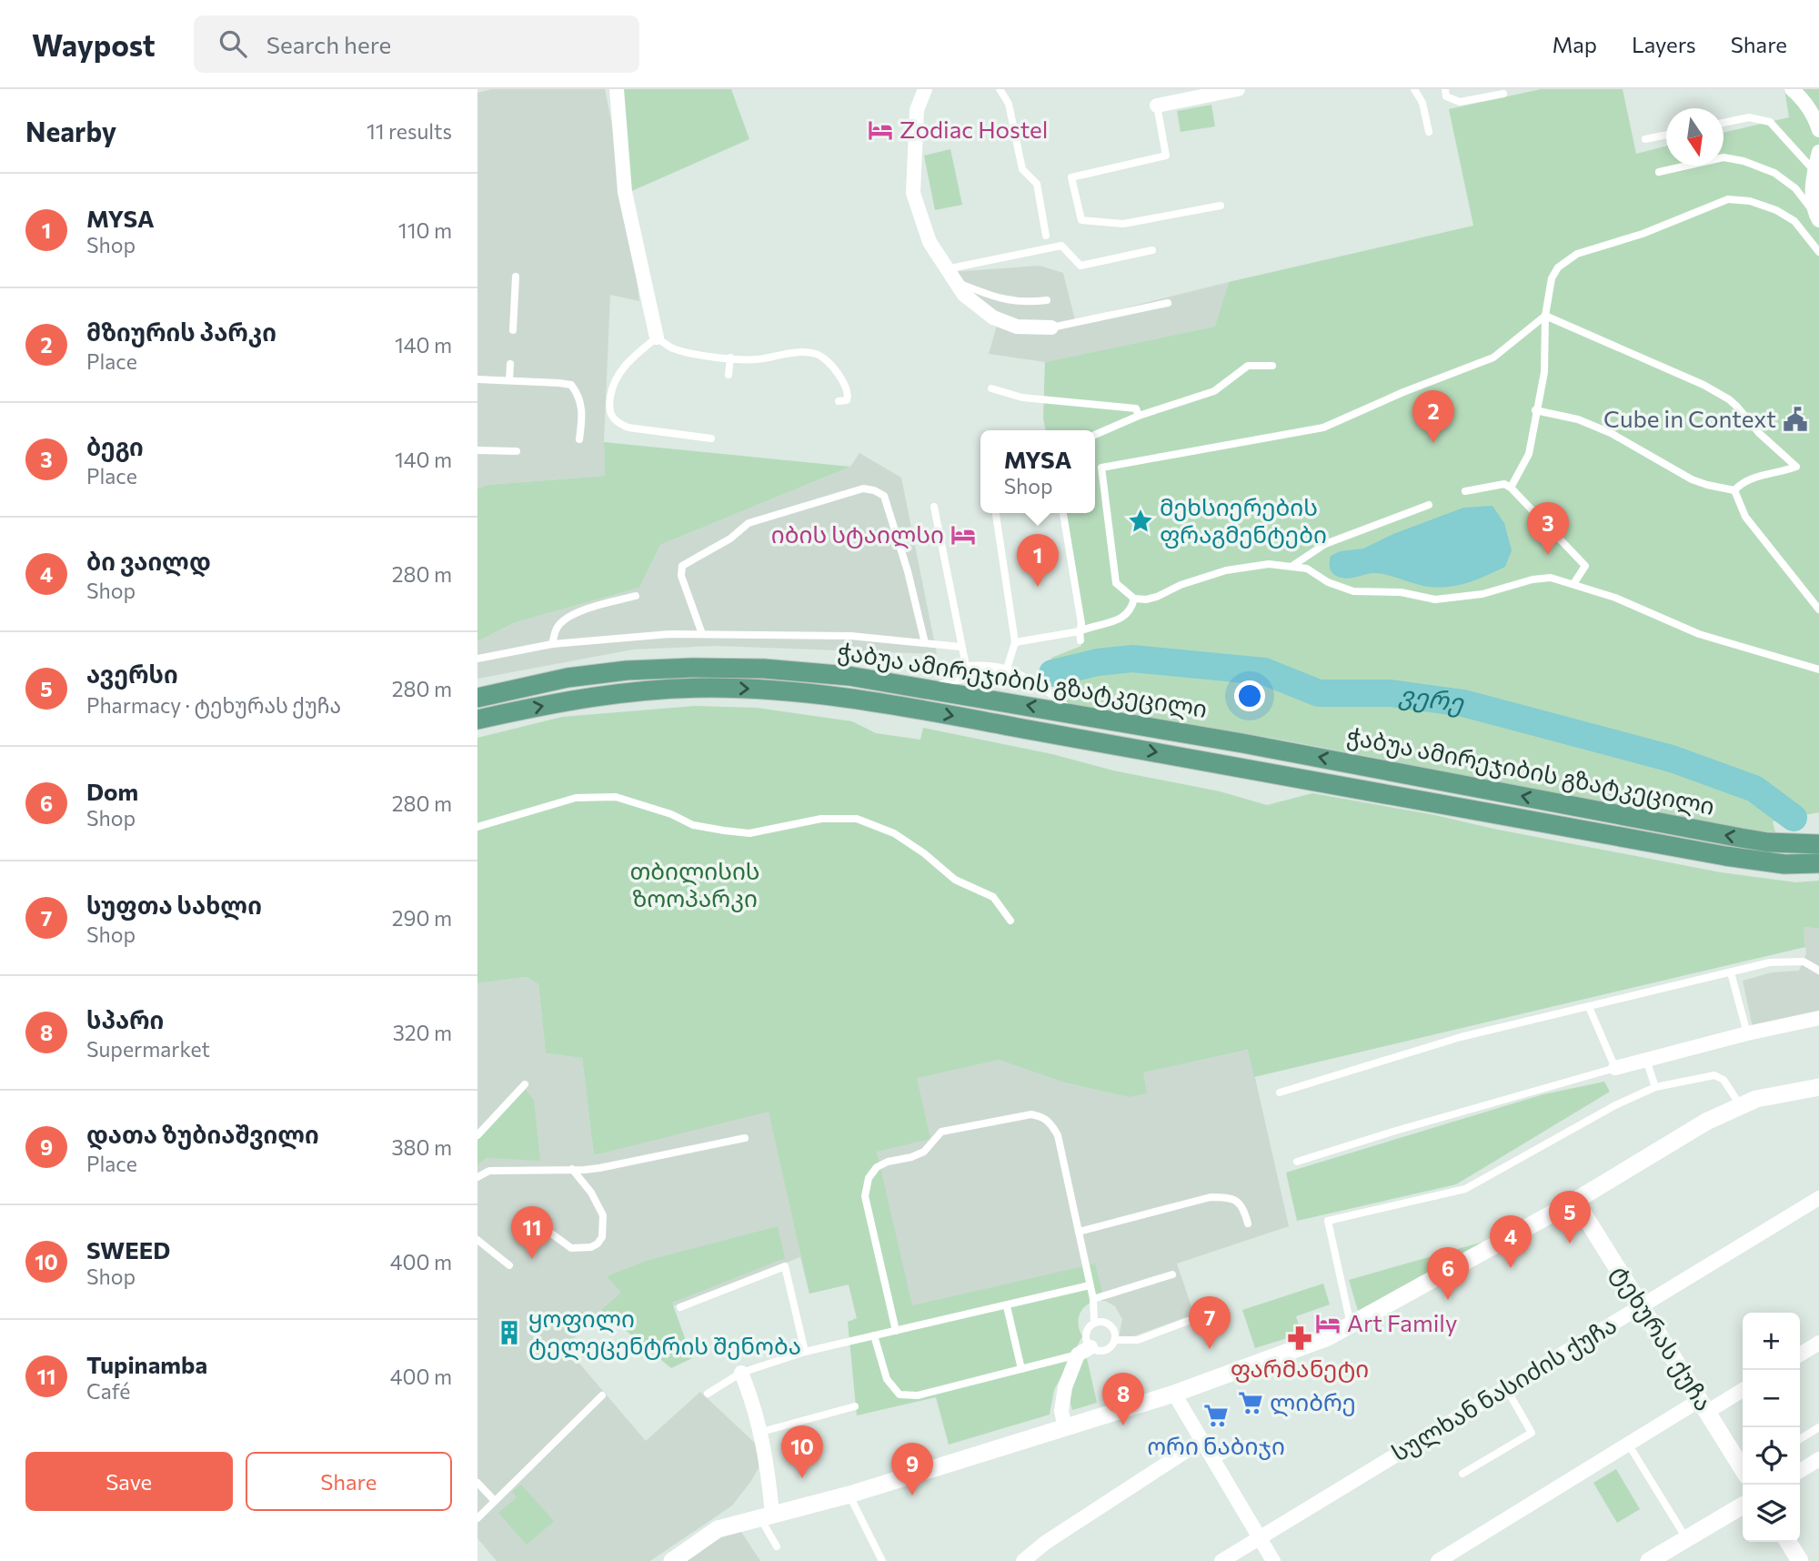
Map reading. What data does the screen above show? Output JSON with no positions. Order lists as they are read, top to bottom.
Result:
{
  "streets": {
    "main road": ["ჭაბუა ამირეჯიბის გზატკეცილი"],
    "street": ["ტეხურას ქუჩა", "სულხან ნასიძის ქუჩა"]
  },
  "crossings": [
    ["ტეხურას ქუჩა", "სულხან ნასიძის ქუჩა"]
  ],
  "water": ["ვერე"],
  "parks": ["თბილისის ზოოპარკი"],
  "places": {
    "hotel": ["Zodiac Hostel", "იბის სტაილსი", "Art Family"],
    "public building": ["Cube in Context"],
    "place": ["მეხსიერების ფრაგმენტები"],
    "building": ["ყოფილი ტელეცენტრის შენობა"],
    "pharmacy": ["ფარმანეტი"],
    "supermarket": ["ლიბრე", "ორი ნაბიჯი"]
  },
  "north": "bottom",
  "page": {
    "header": "Waypost",
    "search": "Search here",
    "nav": ["Map", "Layers", "Share"],
    "heading": ["Nearby", "11 results"],
    "list": [
      {
        "mark": "1",
        "name": "MYSA",
        "note": "Shop",
        "value": "110 m"
      },
      {
        "mark": "2",
        "name": "მზიურის პარკი",
        "note": "Place",
        "value": "140 m"
      },
      {
        "mark": "3",
        "name": "ბეგი",
        "note": "Place",
        "value": "140 m"
      },
      {
        "mark": "4",
        "name": "ბი ვაილდ",
        "note": "Shop",
        "value": "280 m"
      },
      {
        "mark": "5",
        "name": "ავერსი",
        "note": "Pharmacy · ტეხურას ქუჩა",
        "value": "280 m"
      },
      {
        "mark": "6",
        "name": "Dom",
        "note": "Shop",
        "value": "280 m"
      },
      {
        "mark": "7",
        "name": "სუფთა სახლი",
        "note": "Shop",
        "value": "290 m"
      },
      {
        "mark": "8",
        "name": "სპარი",
        "note": "Supermarket",
        "value": "320 m"
      },
      {
        "mark": "9",
        "name": "დათა ზუბიაშვილი",
        "note": "Place",
        "value": "380 m"
      },
      {
        "mark": "10",
        "name": "SWEED",
        "note": "Shop",
        "value": "400 m"
      },
      {
        "mark": "11",
        "name": "Tupinamba",
        "note": "Café",
        "value": "400 m"
      }
    ],
    "pins": [
      "2",
      "3",
      "1",
      "5",
      "11",
      "4",
      "6",
      "7",
      "8",
      "10",
      "9"
    ],
    "popup": ["MYSA", "Shop"],
    "map_buttons": ["+", "−"],
    "buttons": ["Save", "Share"]
  }
}
